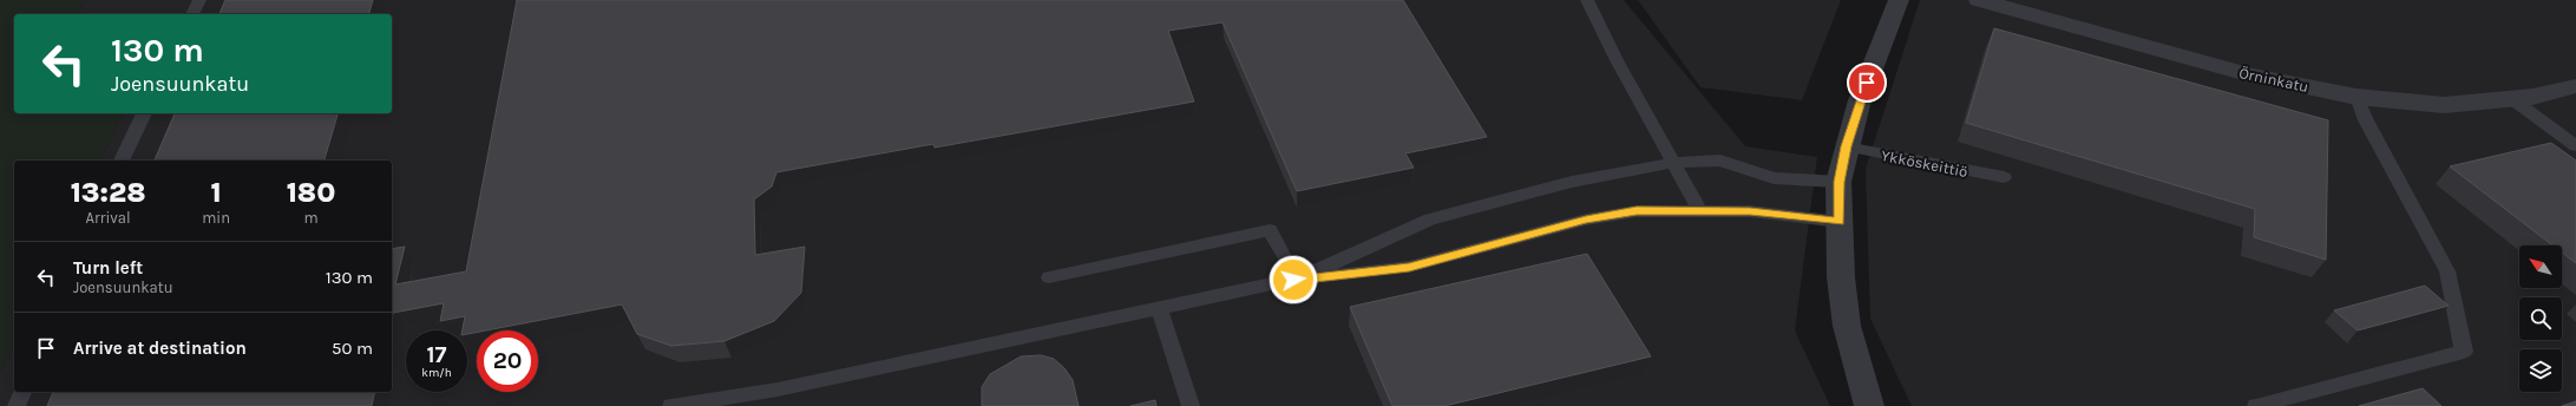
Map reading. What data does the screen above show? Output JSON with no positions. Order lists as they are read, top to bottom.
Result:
{
  "streets": {
    "street": ["Örninkatu"],
    "lane": ["Ykköskeittiö"]
  },
  "north": "top left",
  "page": {
    "turn": ["130 m", "Joensuunkatu"],
    "eta": [
      "13:28",
      "Arrival",
      "1",
      "min",
      "180",
      "m"
    ],
    "list": [
      {
        "name": "Turn left",
        "note": "Joensuunkatu",
        "value": "130 m"
      },
      {
        "name": "Arrive at destination",
        "value": "50 m"
      }
    ],
    "speed": "17 km/h",
    "limit": "20"
  }
}
